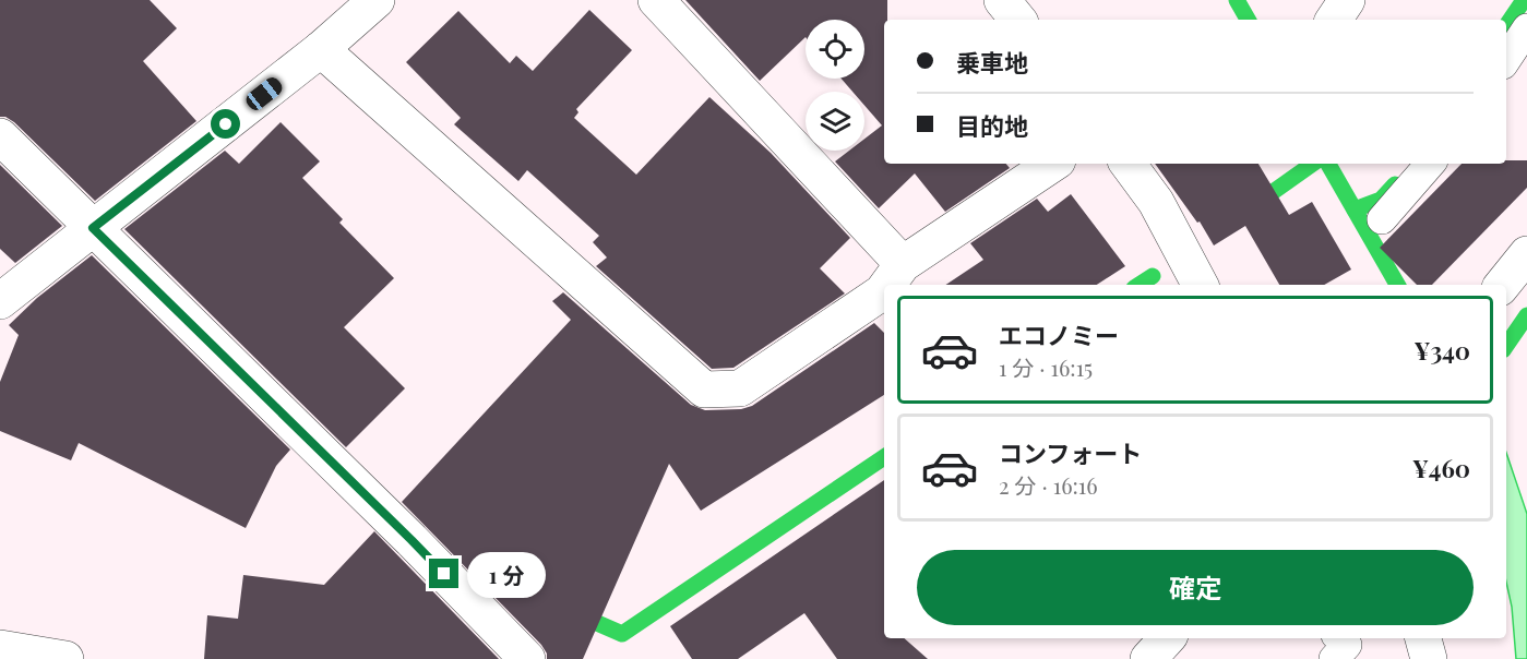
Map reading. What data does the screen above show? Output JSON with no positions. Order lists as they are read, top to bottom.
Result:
{
  "page": {
    "banner": ["乗車地", "目的地"],
    "list": [
      {
        "name": "エコノミー",
        "note": "1 分 · 16:15",
        "value": "¥340"
      },
      {
        "name": "コンフォート",
        "note": "2 分 · 16:16",
        "value": "¥460"
      }
    ],
    "buttons": "確定",
    "bubble": "1 分"
  }
}
